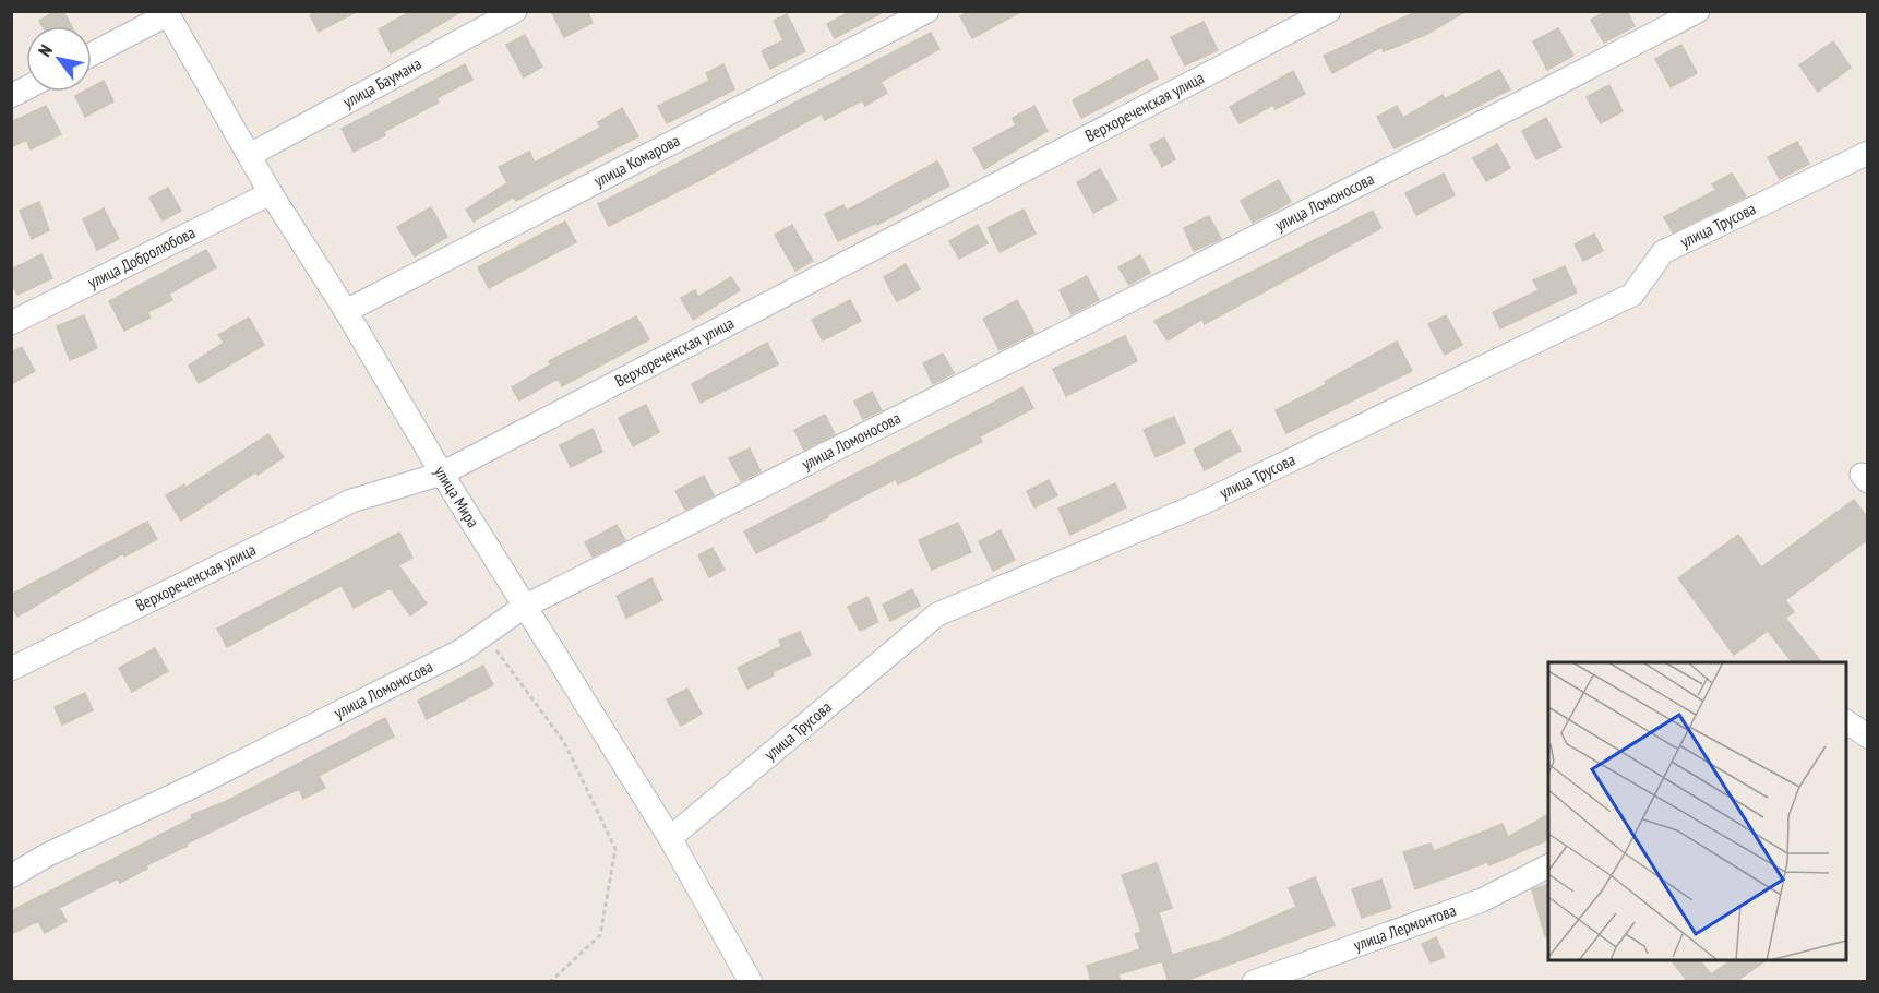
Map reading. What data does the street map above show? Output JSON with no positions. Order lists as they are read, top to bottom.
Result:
{
  "streets": {
    "street": [
      "улица Баумана",
      "Верхореченская улица",
      "улица Комарова",
      "улица Ломоносова",
      "улица Трусова",
      "улица Добролюбова",
      "улица Мира",
      "улица Лермонтова"
    ]
  },
  "crossings": [
    ["улица Баумана", "улица Мира"],
    ["Верхореченская улица", "улица Мира"],
    ["улица Комарова", "улица Мира"],
    ["улица Ломоносова", "улица Мира"],
    ["улица Трусова", "улица Мира"],
    ["улица Добролюбова", "улица Мира"]
  ],
  "north": "top left"
}
